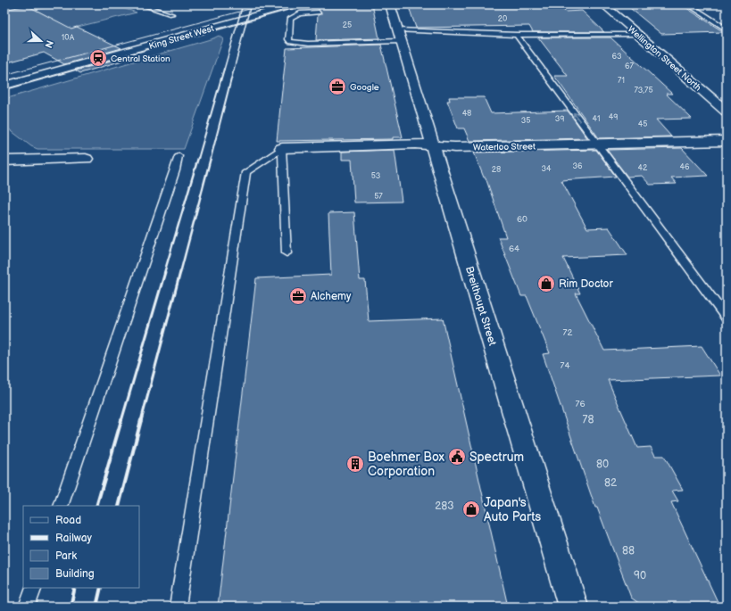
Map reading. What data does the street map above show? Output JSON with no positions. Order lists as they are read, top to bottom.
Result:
{
  "streets": {
    "street": [
      "King Street West",
      "Wellington Street North",
      "Waterloo Street",
      "Breithaupt Street"
    ]
  },
  "crossings": [
    ["Waterloo Street", "Breithaupt Street"]
  ],
  "places": {
    "station": ["Central Station"],
    "office": ["Google", "Alchemy"],
    "shop": ["Rim Doctor", "Japan's Auto Parts"],
    "public building": ["Spectrum"],
    "building": ["Boehmer Box Corporation"]
  },
  "house_numbers": [
    "20",
    "25",
    "10A",
    "63",
    "67",
    "71",
    "73,75",
    "48",
    "49",
    "39",
    "41",
    "35",
    "45",
    "36",
    "46",
    "42",
    "34",
    "28",
    "53",
    "57",
    "60",
    "64",
    "72",
    "74",
    "76",
    "78",
    "80",
    "82",
    "283",
    "88",
    "90"
  ],
  "legend": [
    "Road",
    "Railway",
    "Park",
    "Building"
  ],
  "north": "right"
}
